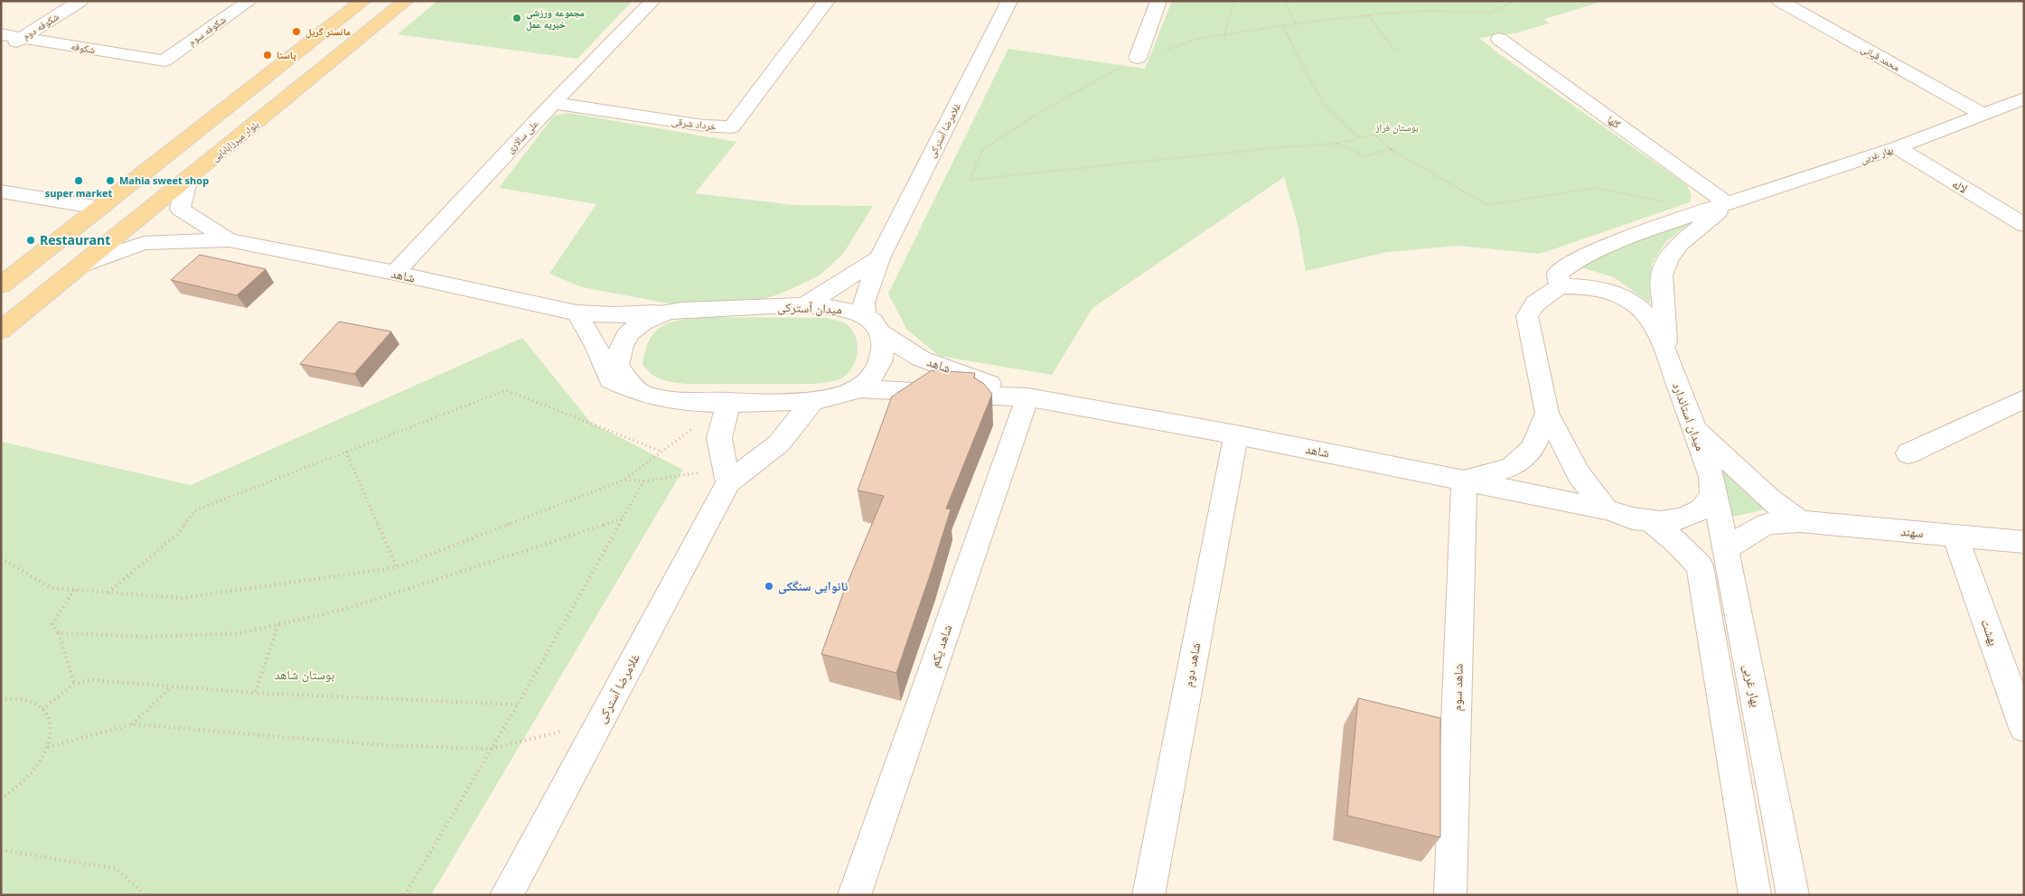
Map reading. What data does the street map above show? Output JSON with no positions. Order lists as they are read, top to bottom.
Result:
{
  "streets": {
    "main road": ["بلوار میرزابابایی"],
    "street": [
      "شکوفه دوم",
      "شکوفه سوم",
      "شکوفه",
      "محمد قپانی",
      "گلها",
      "خرداد شرقی",
      "غلامرضا آسترکی",
      "علی سالاری",
      "بهار غربی",
      "لاله",
      "شاهد",
      "میدان آسترکی",
      "میدان استاندارد",
      "سهند",
      "بهشت",
      "شاهد یکم",
      "شاهد دوم",
      "شاهد سوم"
    ]
  },
  "crossings": [
    ["شکوفه دوم", "شکوفه"],
    ["شکوفه سوم", "شکوفه"],
    ["محمد قپانی", "بهار غربی"],
    ["گلها", "بهار غربی"],
    ["خرداد شرقی", "علی سالاری"],
    ["غلامرضا آسترکی", "شاهد"],
    ["غلامرضا آسترکی", "میدان آسترکی"],
    ["علی سالاری", "شاهد"],
    ["بلوار میرزابابایی", "شاهد"],
    ["بهار غربی", "لاله"],
    ["بهار غربی", "میدان استاندارد"],
    ["بهار غربی", "سهند"],
    ["شاهد", "میدان آسترکی"],
    ["شاهد", "میدان استاندارد"],
    ["شاهد", "شاهد یکم"],
    ["شاهد", "شاهد دوم"],
    ["شاهد", "شاهد سوم"],
    ["سهند", "بهشت"]
  ],
  "parks": ["بوستان فراز", "بوستان شاهد"],
  "places": [
    "مجموعه ورزشی خیریه عمل",
    "مانستر گریل",
    "پاستا",
    "super market",
    "Mahia sweet shop",
    "Restaurant",
    "نانوایی سنگکی"
  ]
}
